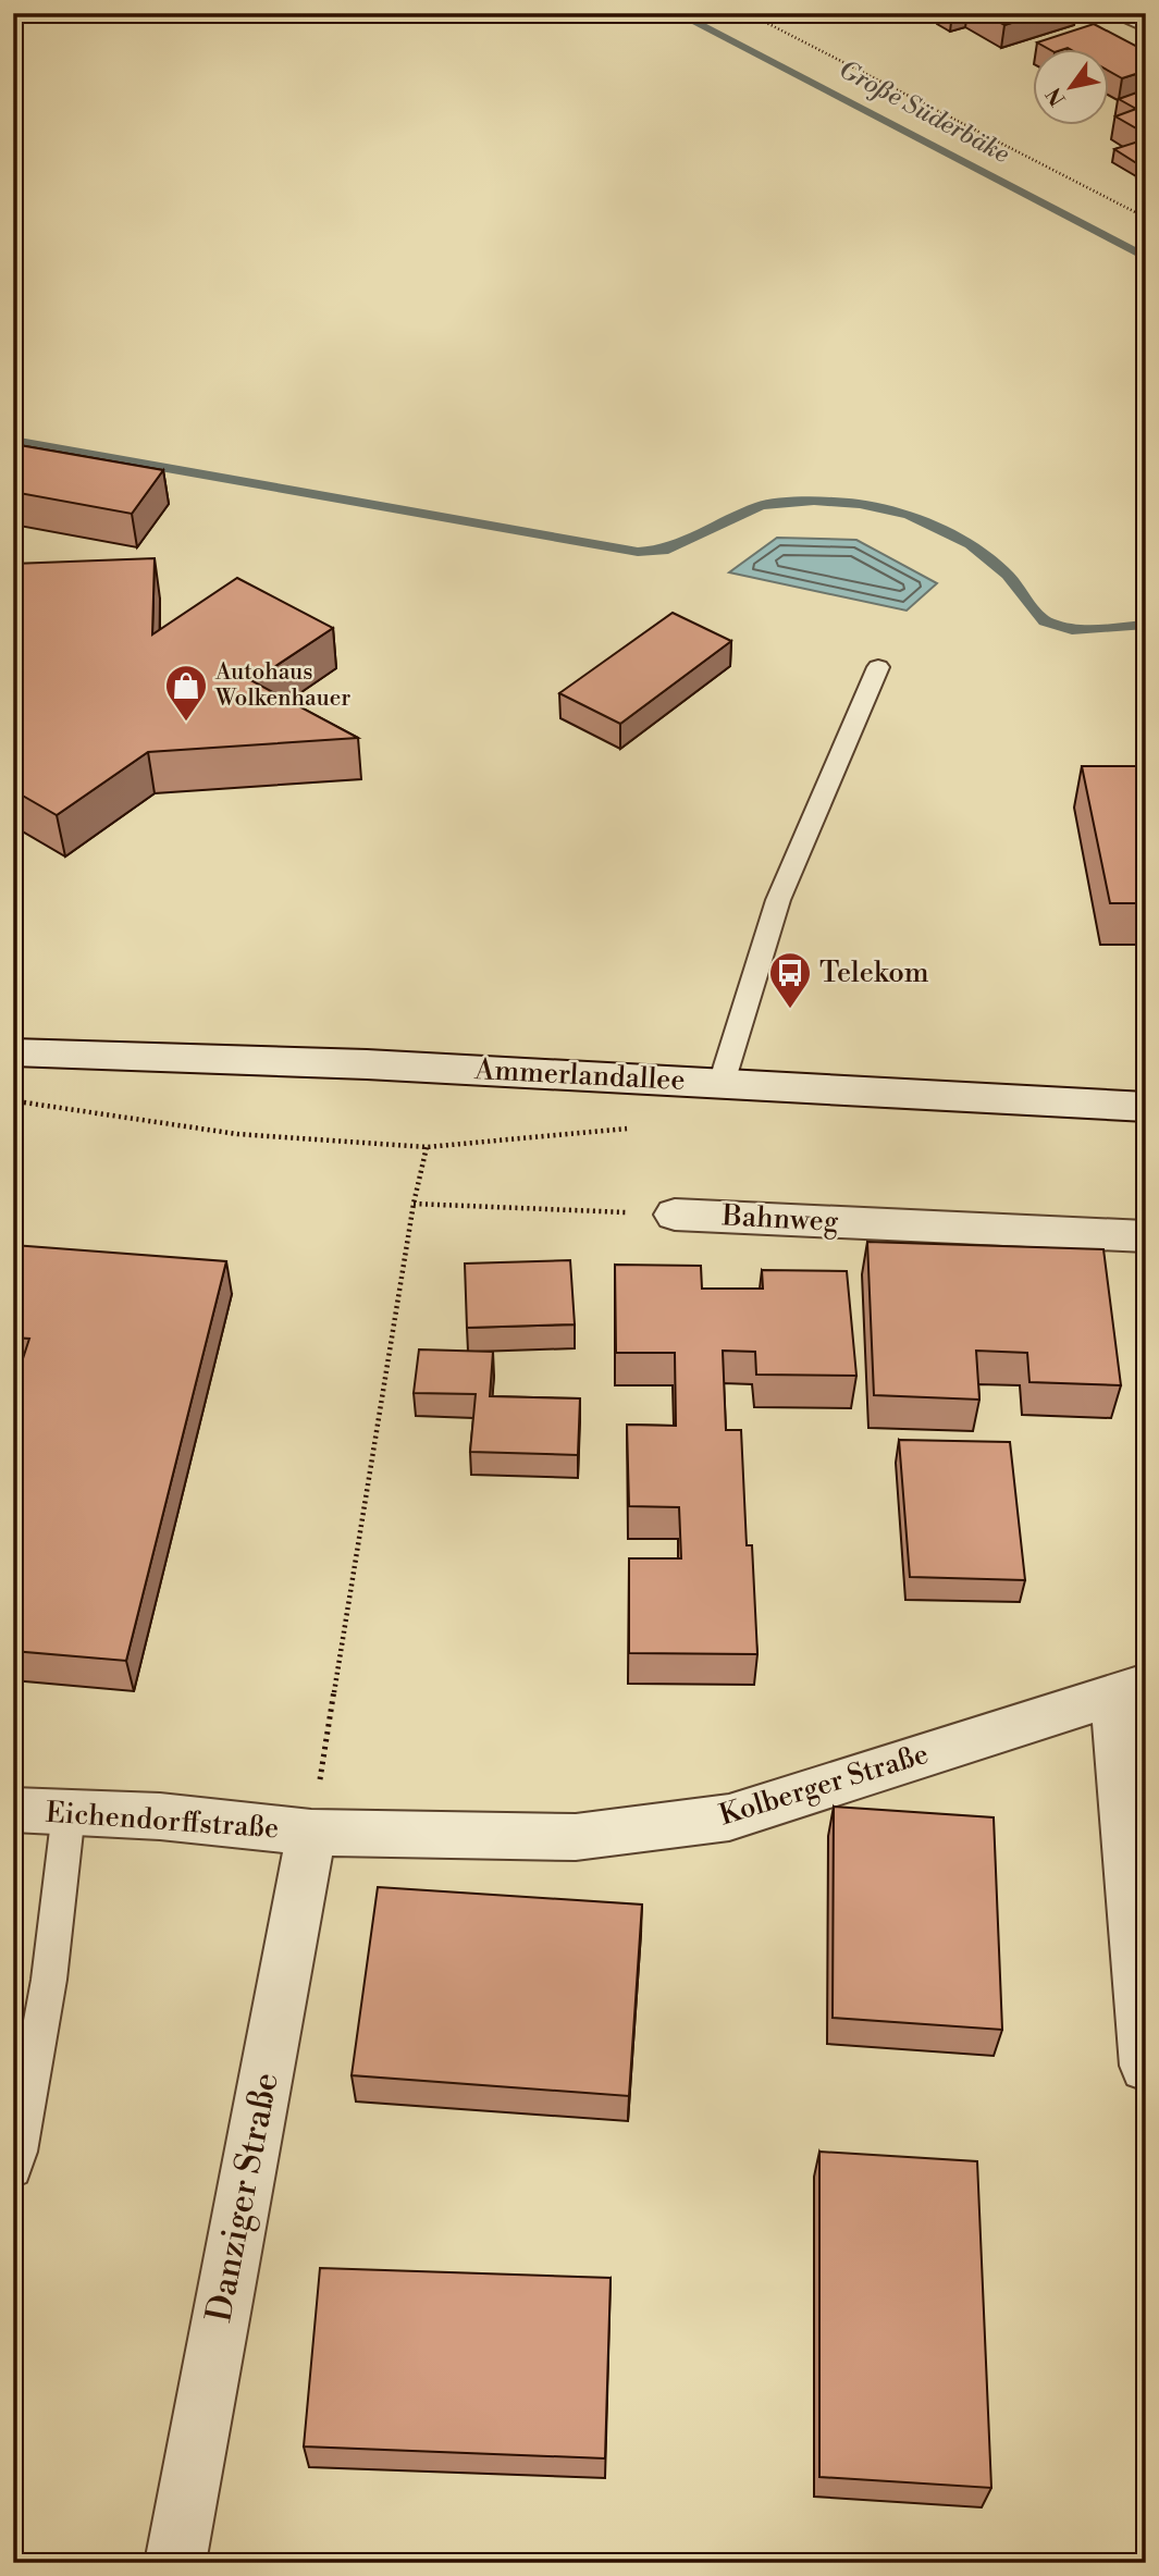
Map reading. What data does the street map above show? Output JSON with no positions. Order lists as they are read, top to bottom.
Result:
{
  "streets": {
    "street": [
      "Ammerlandallee",
      "Bahnweg",
      "Kolberger Straße",
      "Eichendorffstraße",
      "Danziger Straße"
    ]
  },
  "crossings": [
    ["Kolberger Straße", "Eichendorffstraße"],
    ["Kolberger Straße", "Danziger Straße"],
    ["Eichendorffstraße", "Danziger Straße"]
  ],
  "water": ["Große Süderbäke"],
  "places": {
    "shop": ["Autohaus Wolkenhauer"],
    "bus stop": ["Telekom"]
  },
  "north": "bottom left"
}
